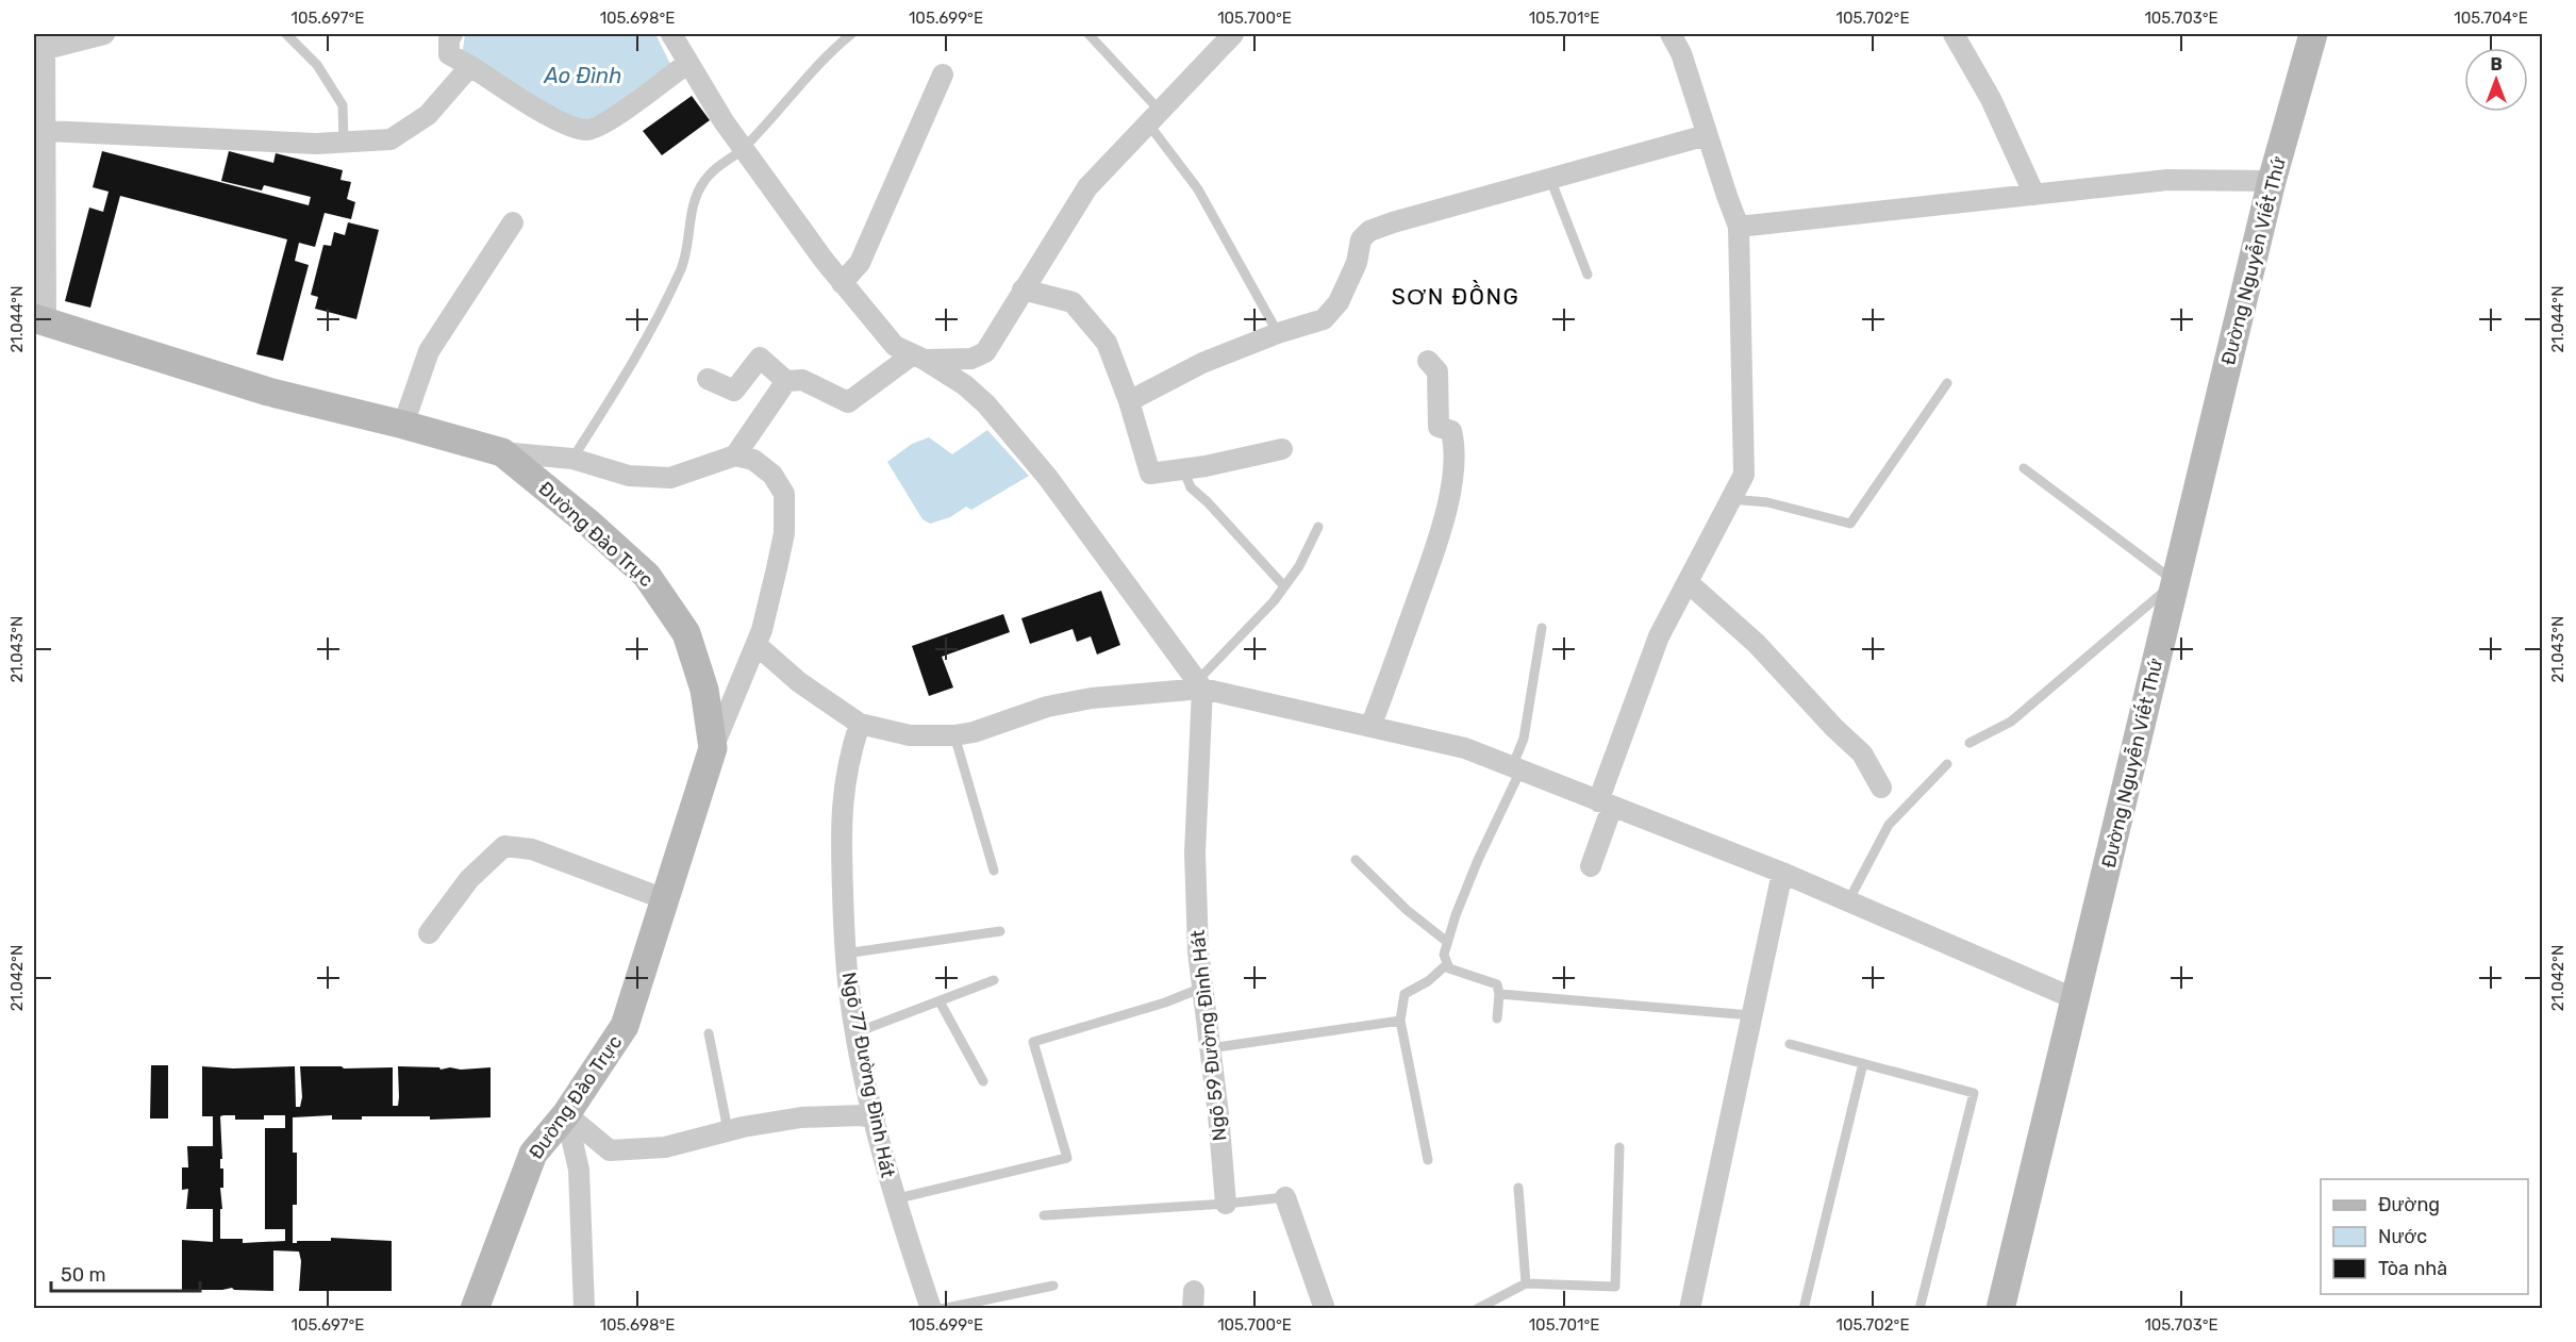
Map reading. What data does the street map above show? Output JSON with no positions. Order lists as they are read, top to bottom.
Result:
{
  "streets": {
    "street": [
      "Đường Nguyễn Viết Thứ",
      "Đường Đào Trực",
      "Ngõ 59 Đường Đình Hát",
      "Ngõ 77 Đường Đình Hát"
    ]
  },
  "districts": ["SƠN ĐỒNG"],
  "water": ["Ao Đình"],
  "legend": ["Đường", "Nước", "Tòa nhà"],
  "scale_bar": "50 m",
  "north": "top",
  "coordinates": [
    "105.697°E",
    "105.698°E",
    "105.699°E",
    "105.700°E",
    "105.701°E",
    "105.702°E",
    "105.703°E",
    "105.704°E",
    "21.044°N",
    "21.043°N",
    "21.042°N"
  ]
}
